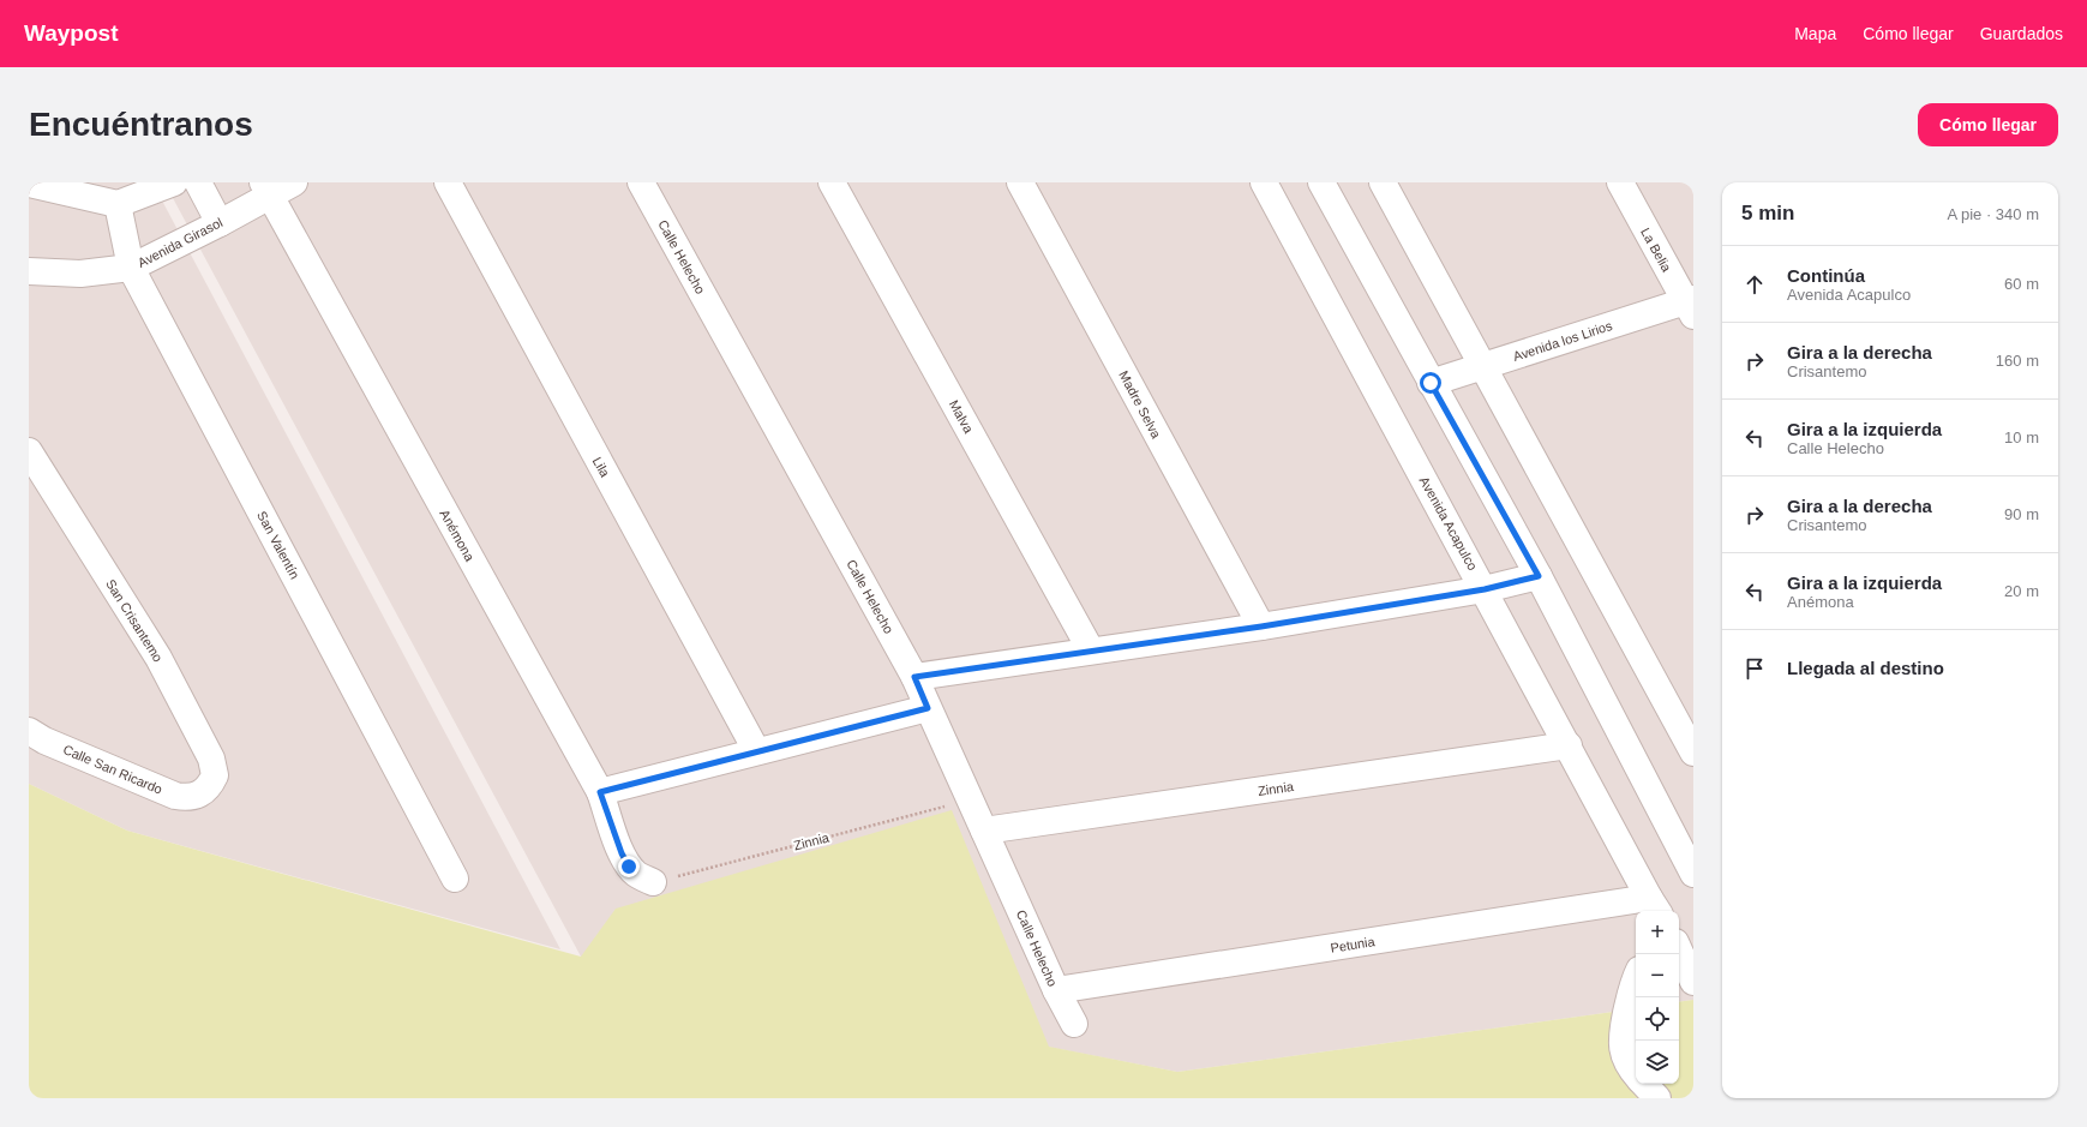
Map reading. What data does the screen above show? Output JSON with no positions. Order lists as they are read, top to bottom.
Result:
{
  "streets": {
    "street": [
      "Avenida Girasol",
      "La Belia",
      "Calle Helecho",
      "Avenida los Lirios",
      "Madre Selva",
      "Malva",
      "Lila",
      "Avenida Acapulco",
      "Anémona",
      "San Valentín",
      "San Crisantemo",
      "Calle San Ricardo",
      "Zinnia",
      "Petunia"
    ]
  },
  "crossings": [
    ["Avenida Girasol", "Anémona"],
    ["Avenida Girasol", "San Valentín"],
    ["La Belia", "Avenida los Lirios"],
    ["Calle Helecho", "Zinnia"],
    ["Calle Helecho", "Petunia"],
    ["Avenida Acapulco", "Zinnia"],
    ["Avenida Acapulco", "Petunia"],
    ["Anémona", "Zinnia"],
    ["San Crisantemo", "Calle San Ricardo"]
  ],
  "page": {
    "header": "Waypost",
    "nav": ["Mapa", "Cómo llegar", "Guardados"],
    "buttons": "Cómo llegar",
    "title": "Encuéntranos",
    "heading": ["5 min", "A pie · 340 m"],
    "list": [
      ["Continúa", "Avenida Acapulco", "60 m"],
      ["Gira a la derecha", "Crisantemo", "160 m"],
      ["Gira a la izquierda", "Calle Helecho", "10 m"],
      ["Gira a la derecha", "Crisantemo", "90 m"],
      ["Gira a la izquierda", "Anémona", "20 m"],
      "Llegada al destino"
    ],
    "map_buttons": ["+", "−"]
  }
}
